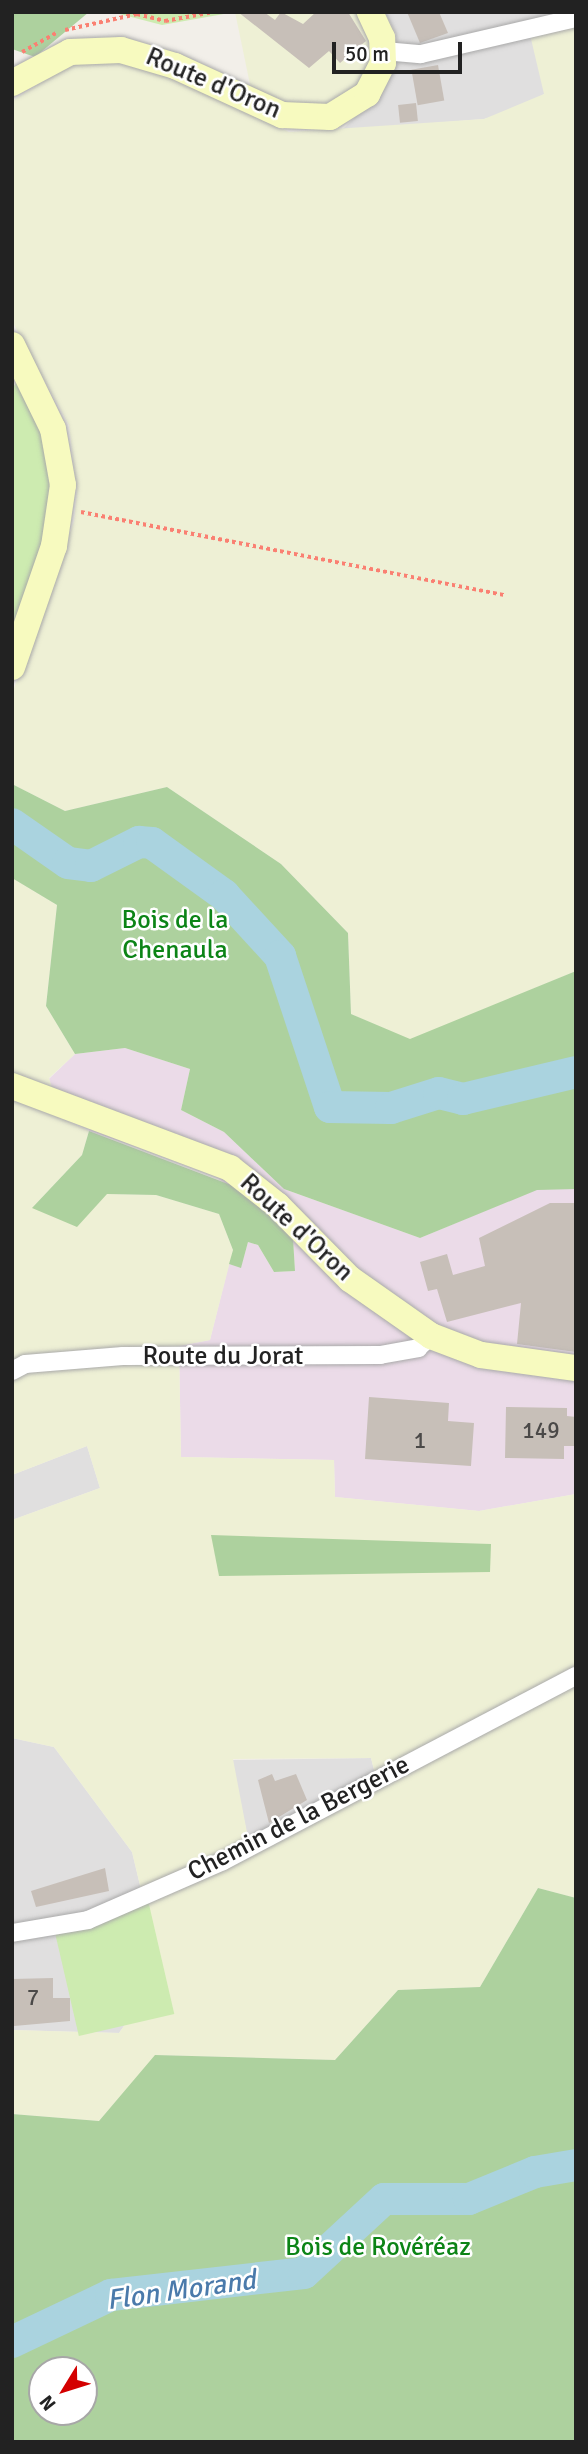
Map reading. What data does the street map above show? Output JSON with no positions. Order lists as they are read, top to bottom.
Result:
{
  "streets": {
    "main road": ["Route d'Oron"],
    "street": ["Route du Jorat", "Chemin de la Bergerie"]
  },
  "crossings": [
    ["Route d'Oron", "Route du Jorat"]
  ],
  "water": ["Flon Morand"],
  "parks": ["Bois de la Chenaula", "Bois de Rovéréaz"],
  "house_numbers": ["149", "1", "7"],
  "scale_bar": "50 m",
  "north": "bottom left"
}
